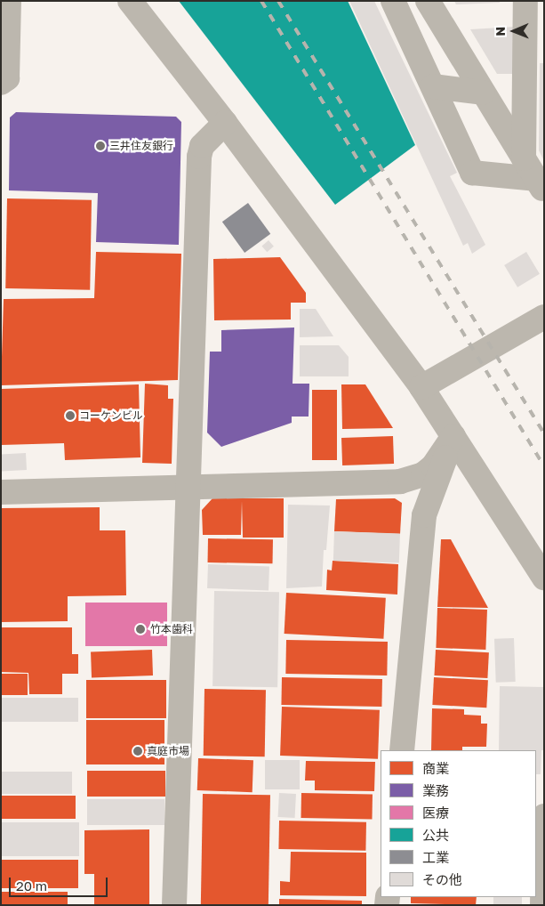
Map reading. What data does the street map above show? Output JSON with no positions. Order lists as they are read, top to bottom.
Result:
{
  "places": [
    "三井住友銀行",
    "コーケンビル",
    "竹本歯科",
    "真庭市場"
  ],
  "legend": [
    "商業",
    "業務",
    "医療",
    "公共",
    "工業",
    "その他"
  ],
  "scale_bar": "20 m",
  "north": "left"
}
